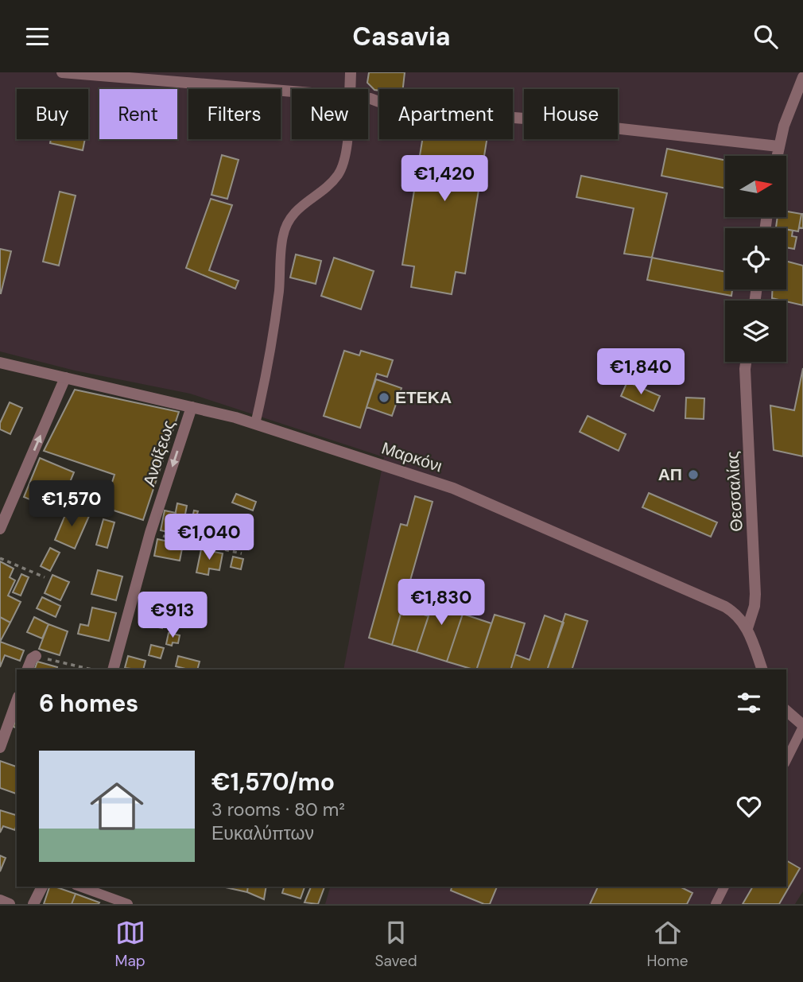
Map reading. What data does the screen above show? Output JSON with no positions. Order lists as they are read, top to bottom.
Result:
{
  "streets": {
    "street": ["Ανοίξεως", "Μαρκόνι", "Θεσσαλίας"]
  },
  "crossings": [
    ["Ανοίξεως", "Μαρκόνι"],
    ["Μαρκόνι", "Θεσσαλίας"]
  ],
  "one_way": ["Ανοίξεως"],
  "places": ["ΕΤΕΚΑ", "ΑΠ"],
  "north": "right",
  "page": {
    "header": "Casavia",
    "chip": [
      "Buy",
      "Rent",
      "Filters",
      "New",
      "Apartment",
      "House"
    ],
    "price": [
      "€1,420",
      "€1,840",
      "€1,570",
      "€1,040",
      "€1,830",
      "€913"
    ],
    "heading": "6 homes",
    "list": [
      {
        "name": "€1,570/mo",
        "note": "3 rooms · 80 m² · Ευκαλύπτων"
      }
    ],
    "tabs": ["Map", "Saved", "Home"]
  }
}
